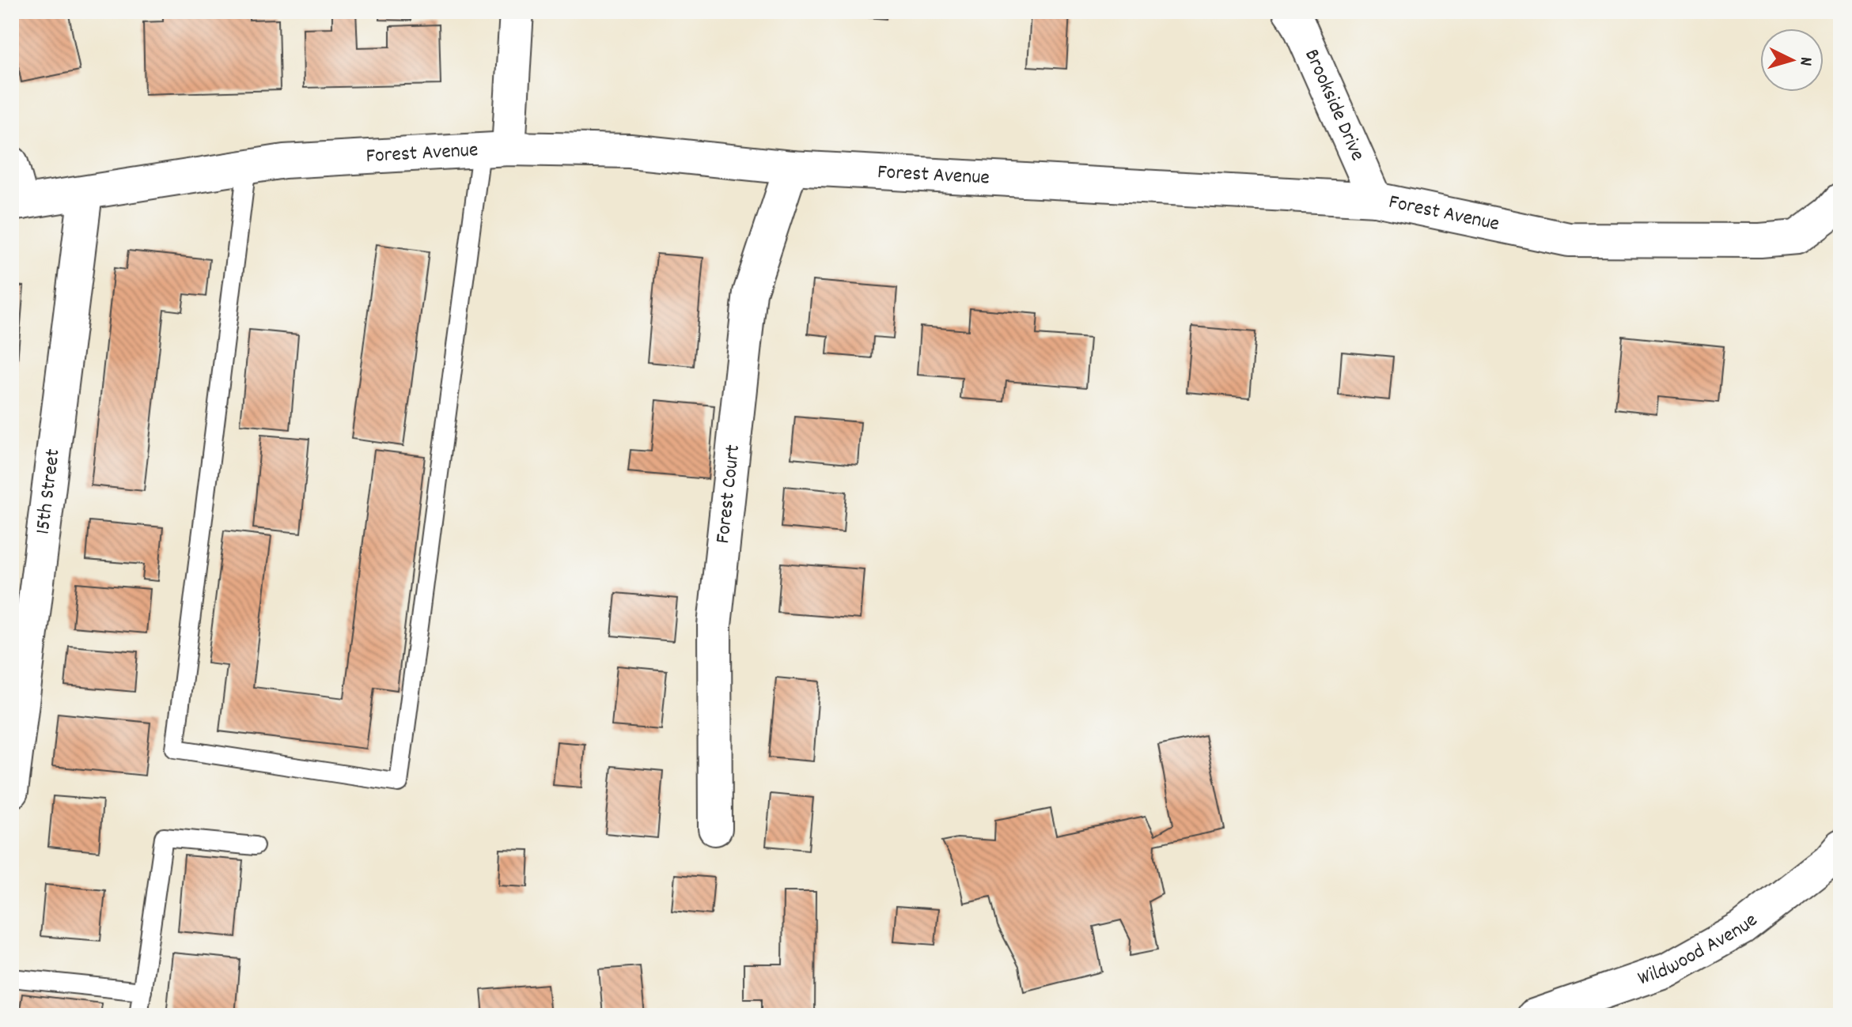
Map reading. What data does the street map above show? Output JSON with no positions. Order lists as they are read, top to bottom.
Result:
{
  "streets": {
    "street": [
      "Brookside Drive",
      "Forest Avenue",
      "15th Street",
      "Forest Court",
      "Wildwood Avenue"
    ]
  },
  "crossings": [
    ["Brookside Drive", "Forest Avenue"],
    ["Forest Avenue", "15th Street"],
    ["Forest Avenue", "Forest Court"]
  ],
  "north": "right"
}
